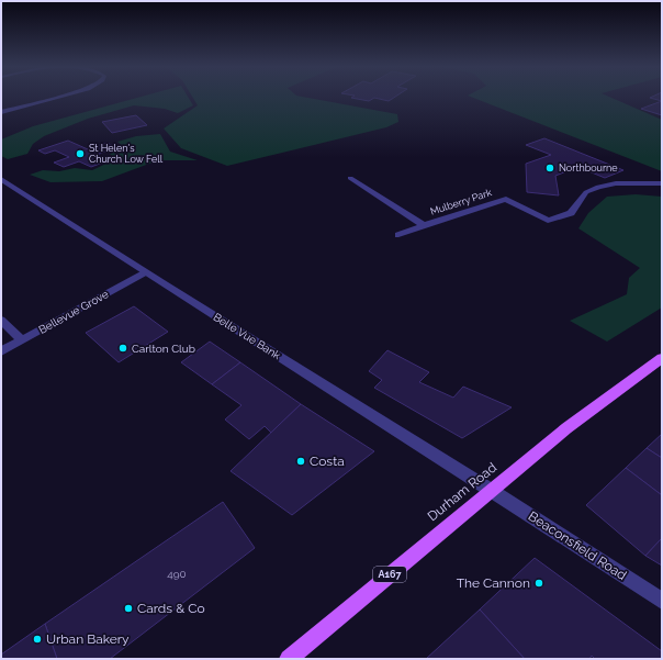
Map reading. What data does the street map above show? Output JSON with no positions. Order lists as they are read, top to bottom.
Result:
{
  "streets": {
    "main road": ["Durham Road", "A167"],
    "street": [
      "Mulberry Park",
      "Bellevue Grove",
      "Belle Vue Bank",
      "Beaconsfield Road"
    ]
  },
  "crossings": [
    ["Bellevue Grove", "Belle Vue Bank"],
    ["Belle Vue Bank", "Durham Road"],
    ["Belle Vue Bank", "Beaconsfield Road"],
    ["Durham Road", "Beaconsfield Road"]
  ],
  "places": [
    "St Helen's Church Low Fell",
    "Northbourne",
    "Carlton Club",
    "Costa",
    "The Cannon",
    "Cards & Co",
    "Urban Bakery"
  ],
  "house_numbers": ["490"]
}
